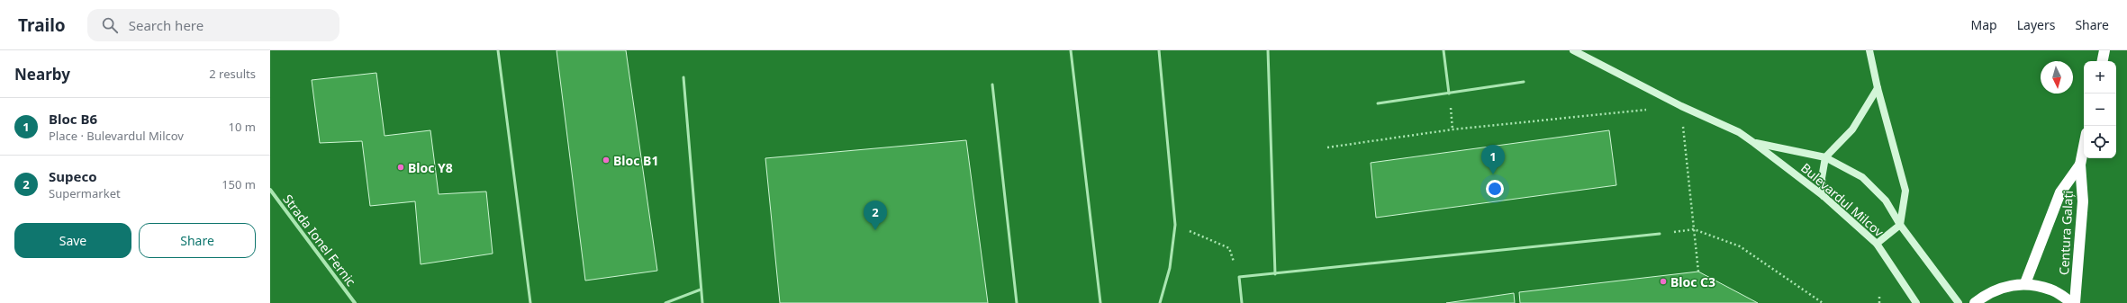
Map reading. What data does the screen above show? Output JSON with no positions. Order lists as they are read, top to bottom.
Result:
{
  "streets": {
    "highway": ["Centura Galați"],
    "main road": ["Bulevardul Milcov"],
    "street": ["Strada Ionel Fernic"]
  },
  "places": ["Bloc B1", "Bloc Y8", "Bloc C3"],
  "north": "bottom",
  "page": {
    "header": "Trailo",
    "search": "Search here",
    "nav": ["Map", "Layers", "Share"],
    "heading": ["Nearby", "2 results"],
    "map_buttons": ["+", "−"],
    "list": [
      {
        "mark": "1",
        "name": "Bloc B6",
        "note": "Place · Bulevardul Milcov",
        "value": "10 m"
      },
      {
        "mark": "2",
        "name": "Supeco",
        "note": "Supermarket",
        "value": "150 m"
      }
    ],
    "pins": ["1", "2"],
    "buttons": ["Save", "Share"]
  }
}
